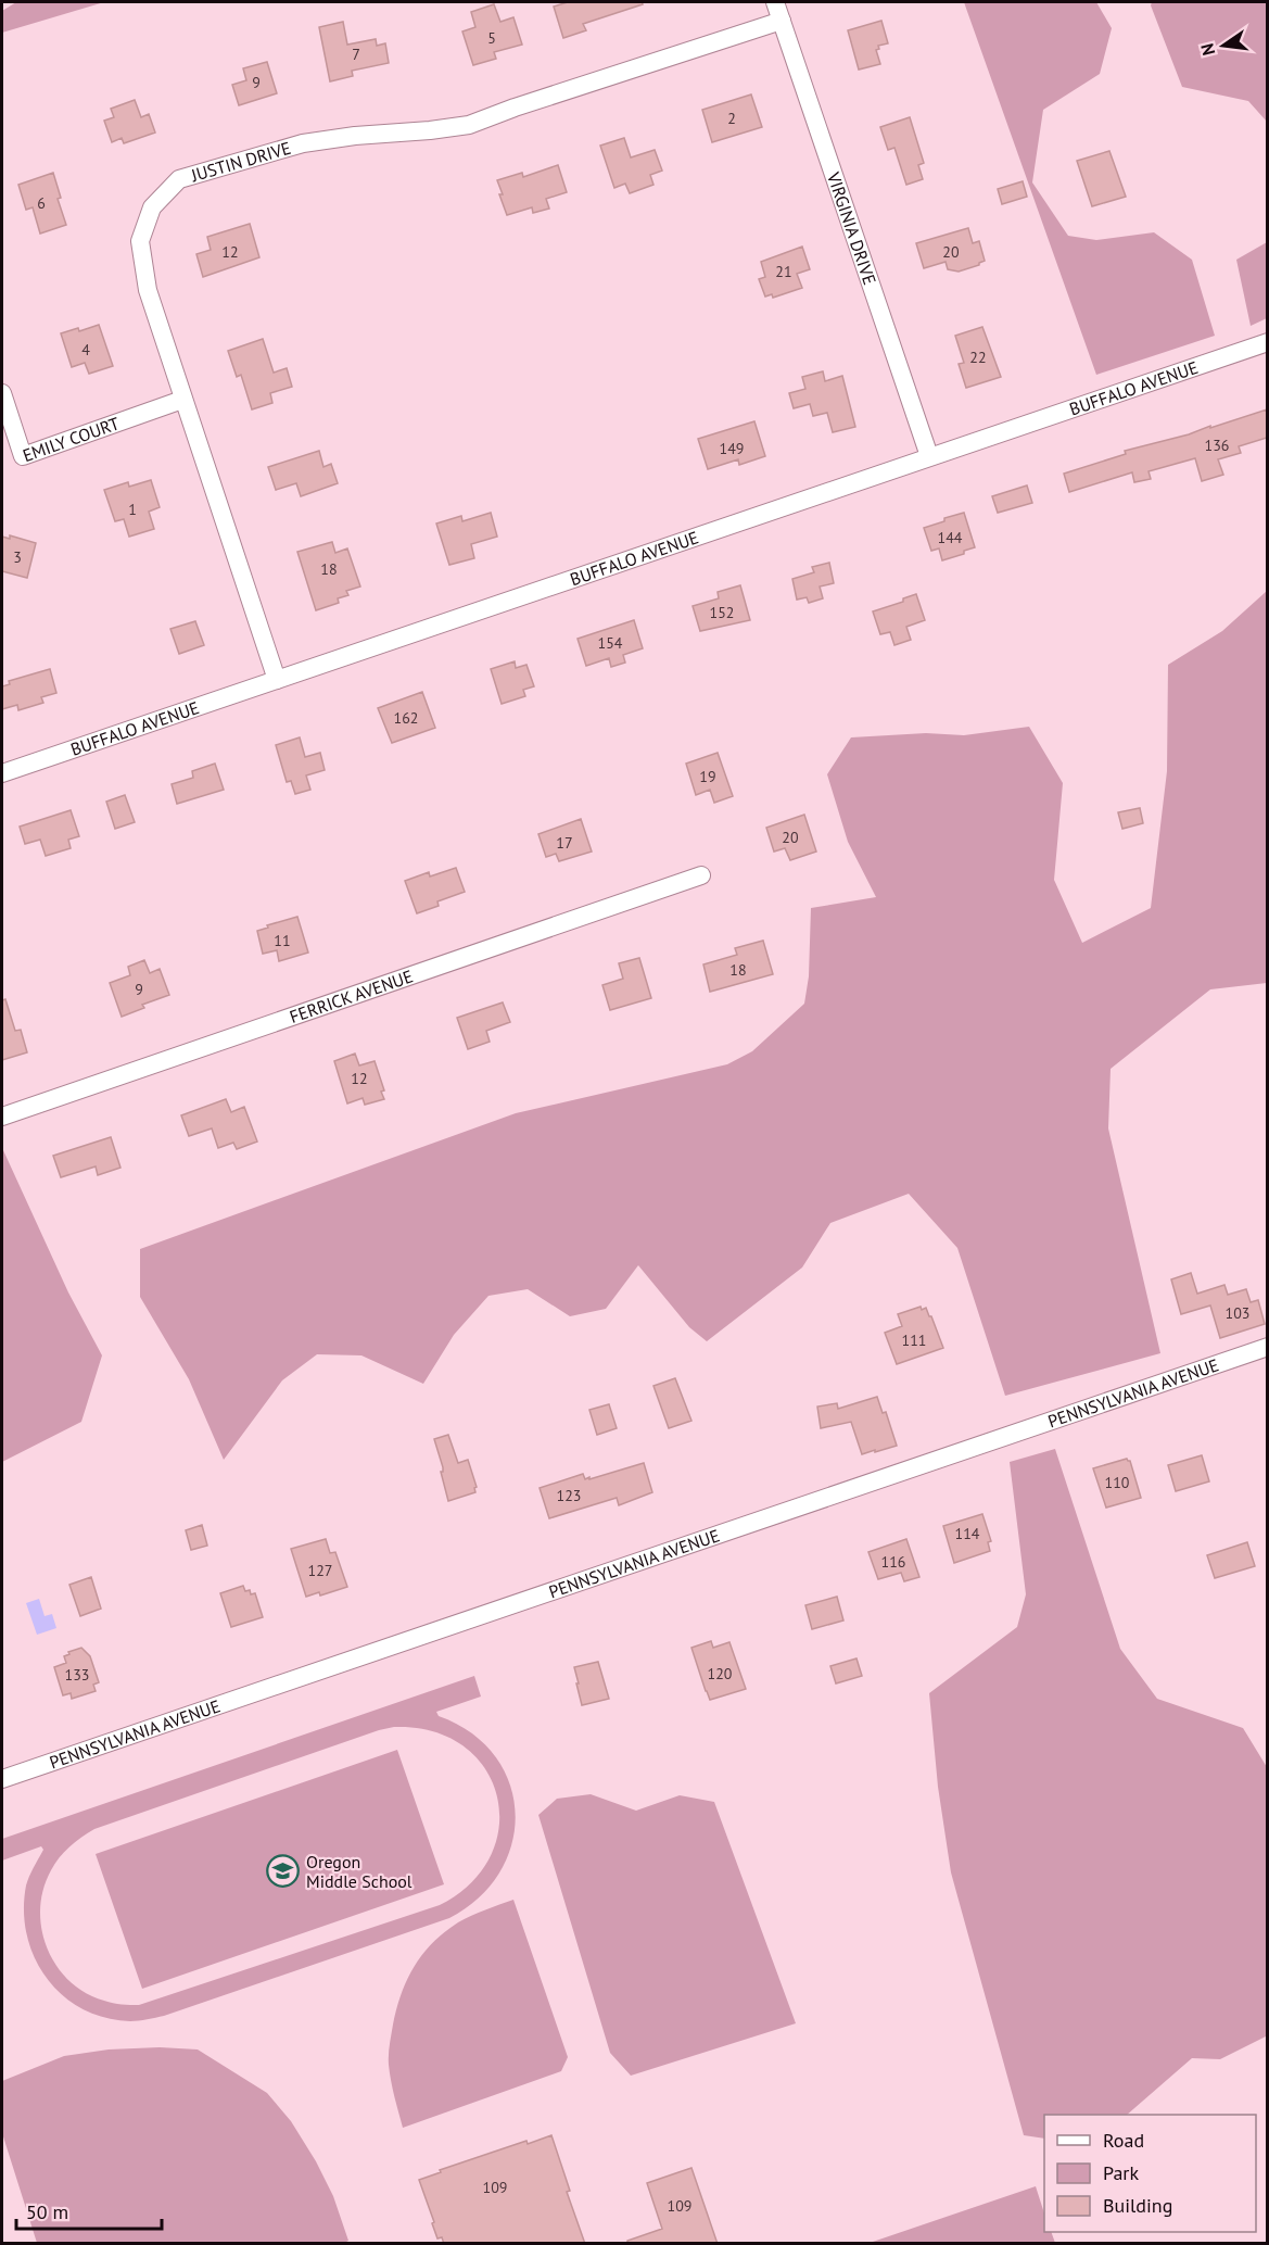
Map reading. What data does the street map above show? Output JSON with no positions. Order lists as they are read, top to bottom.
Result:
{
  "streets": {
    "street": [
      "JUSTIN DRIVE",
      "VIRGINIA DRIVE",
      "BUFFALO AVENUE",
      "EMILY COURT",
      "FERRICK AVENUE",
      "PENNSYLVANIA AVENUE"
    ]
  },
  "crossings": [
    ["JUSTIN DRIVE", "VIRGINIA DRIVE"],
    ["JUSTIN DRIVE", "BUFFALO AVENUE"],
    ["JUSTIN DRIVE", "EMILY COURT"],
    ["VIRGINIA DRIVE", "BUFFALO AVENUE"]
  ],
  "places": {
    "school or university": ["Oregon Middle School"]
  },
  "house_numbers": [
    "5",
    "7",
    "9",
    "2",
    "6",
    "12",
    "20",
    "21",
    "4",
    "22",
    "136",
    "149",
    "1",
    "144",
    "3",
    "18",
    "152",
    "154",
    "162",
    "19",
    "20",
    "17",
    "11",
    "18",
    "9",
    "12",
    "103",
    "111",
    "110",
    "123",
    "114",
    "116",
    "127",
    "120",
    "133",
    "109",
    "109"
  ],
  "legend": ["Road", "Park", "Building"],
  "scale_bar": "50 m",
  "north": "left"
}
